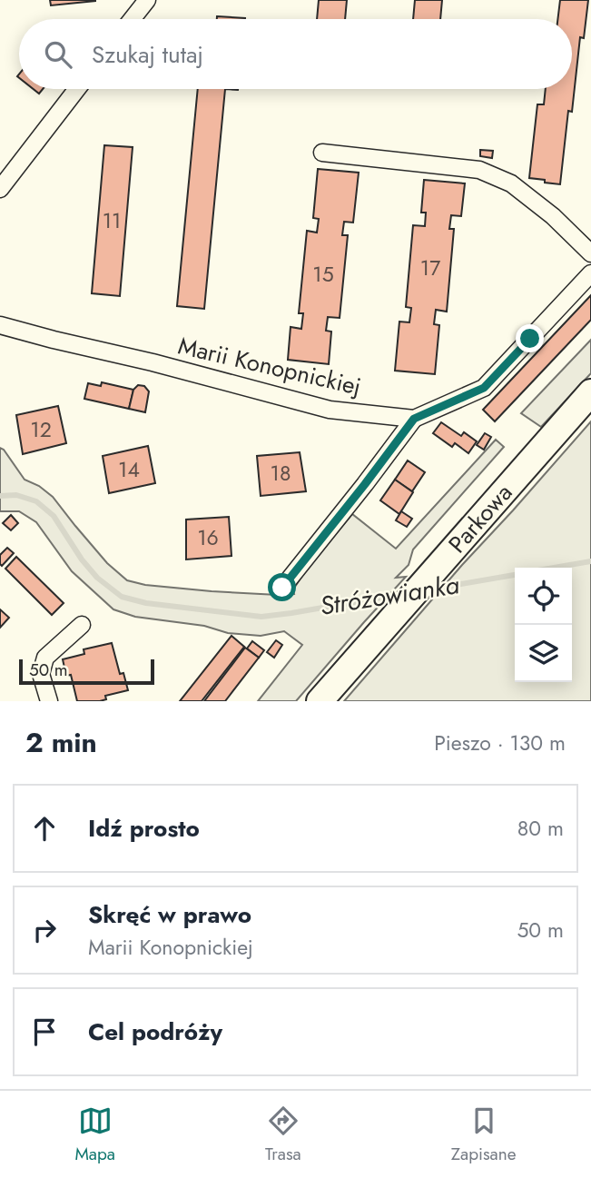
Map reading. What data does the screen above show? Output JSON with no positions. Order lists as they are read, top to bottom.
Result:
{
  "streets": {
    "main road": ["Parkowa"],
    "street": ["Marii Konopnickiej"]
  },
  "water": ["Stróżowianka"],
  "house_numbers": [
    "11",
    "17",
    "15",
    "12",
    "14",
    "18",
    "16"
  ],
  "scale_bar": "50 m",
  "page": {
    "search": "Szukaj tutaj",
    "scale": "50 m",
    "heading": ["2 min", "Pieszo · 130 m"],
    "list": [
      ["Idź prosto", "80 m"],
      ["Skręć w prawo", "Marii Konopnickiej", "50 m"],
      "Cel podróży"
    ],
    "nav": ["Mapa", "Trasa", "Zapisane"]
  }
}
